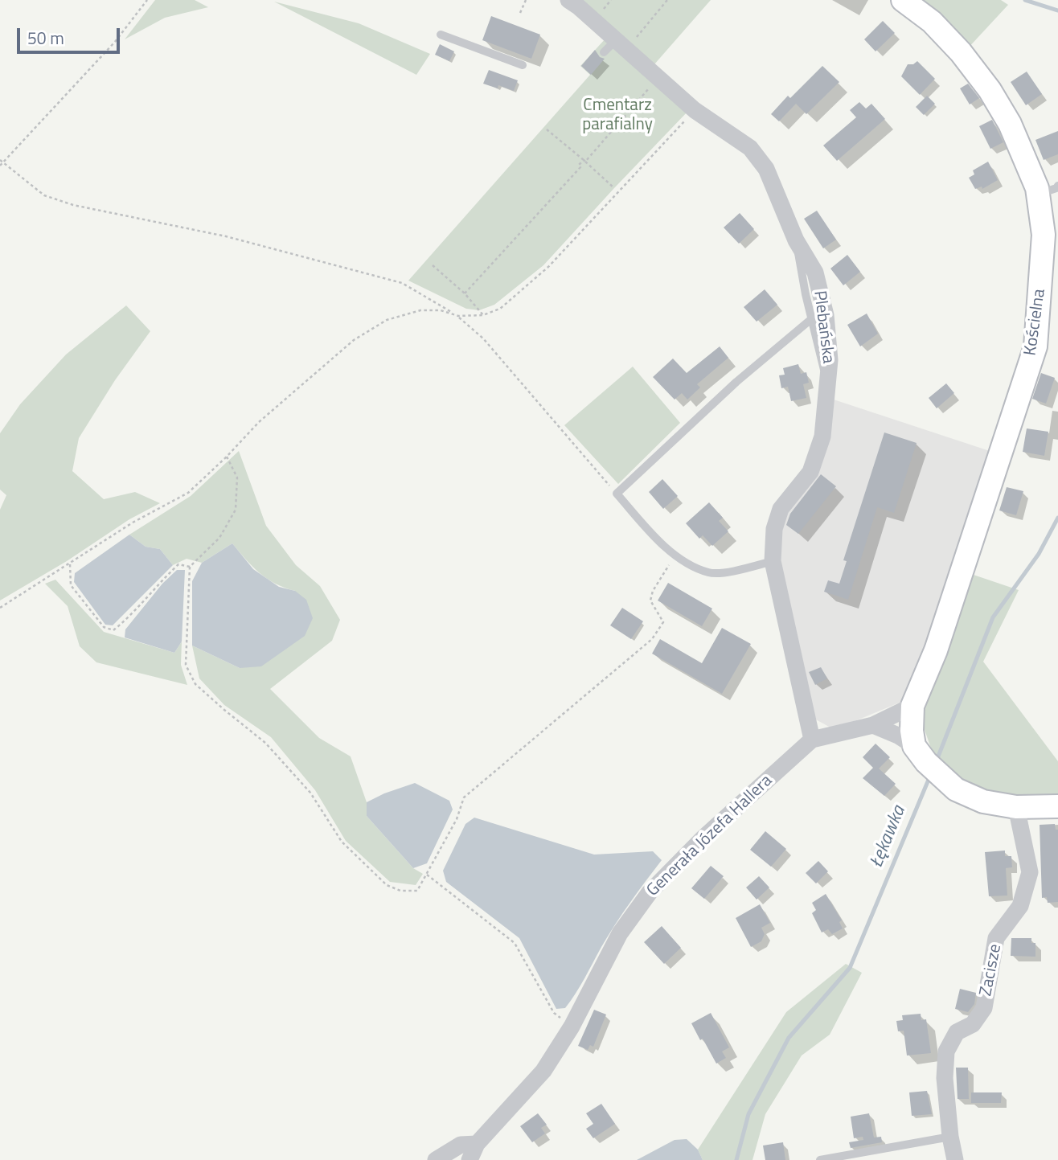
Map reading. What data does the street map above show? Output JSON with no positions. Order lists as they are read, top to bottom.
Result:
{
  "streets": {
    "street": [
      "Kościelna",
      "Plebańska",
      "Generała Józefa Hallera",
      "Zacisze"
    ]
  },
  "crossings": [
    ["Kościelna", "Generała Józefa Hallera"],
    ["Plebańska", "Generała Józefa Hallera"]
  ],
  "water": ["Łękawka"],
  "parks": ["Cmentarz parafialny"],
  "scale_bar": "50 m"
}
